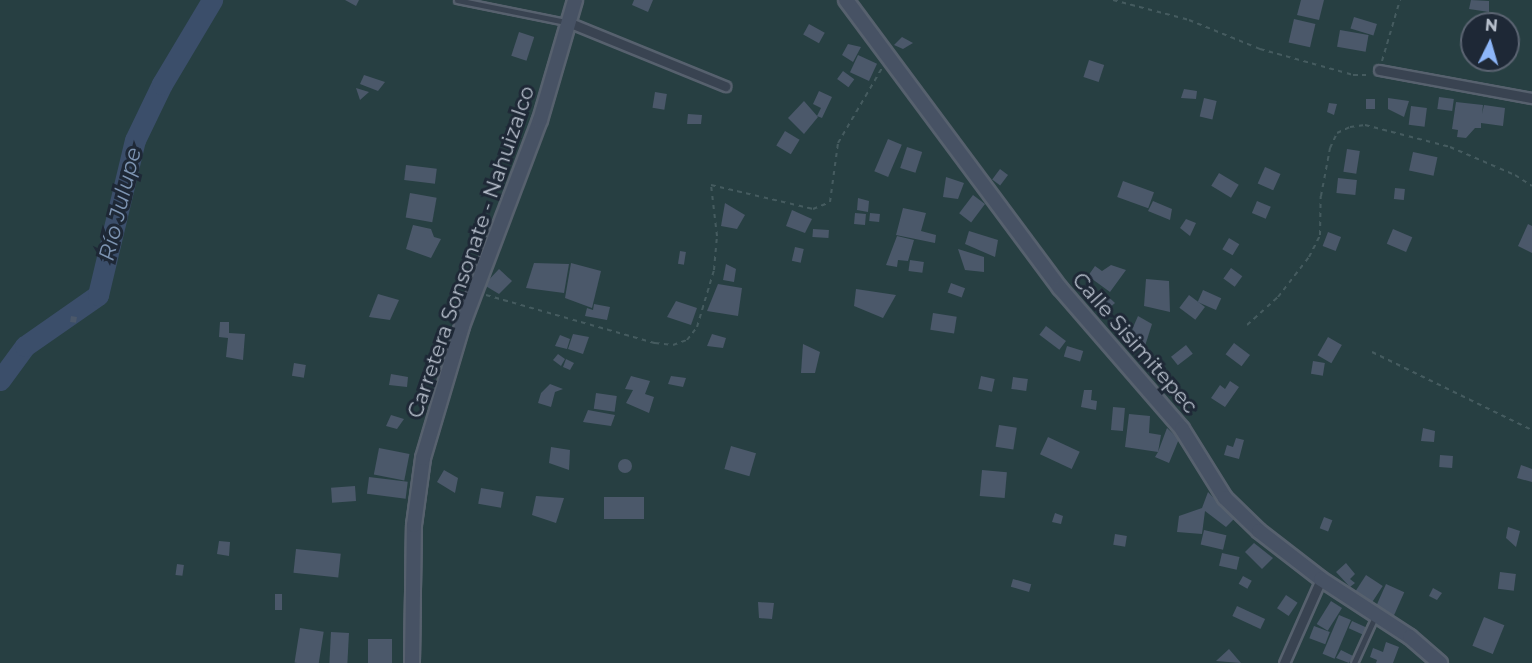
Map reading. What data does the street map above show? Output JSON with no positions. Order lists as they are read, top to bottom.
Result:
{
  "streets": {
    "street": ["Carretera Sonsonate - Nahuizalco", "Calle Sisimitepec"]
  },
  "water": ["Río Julupe"],
  "north": "top"
}
